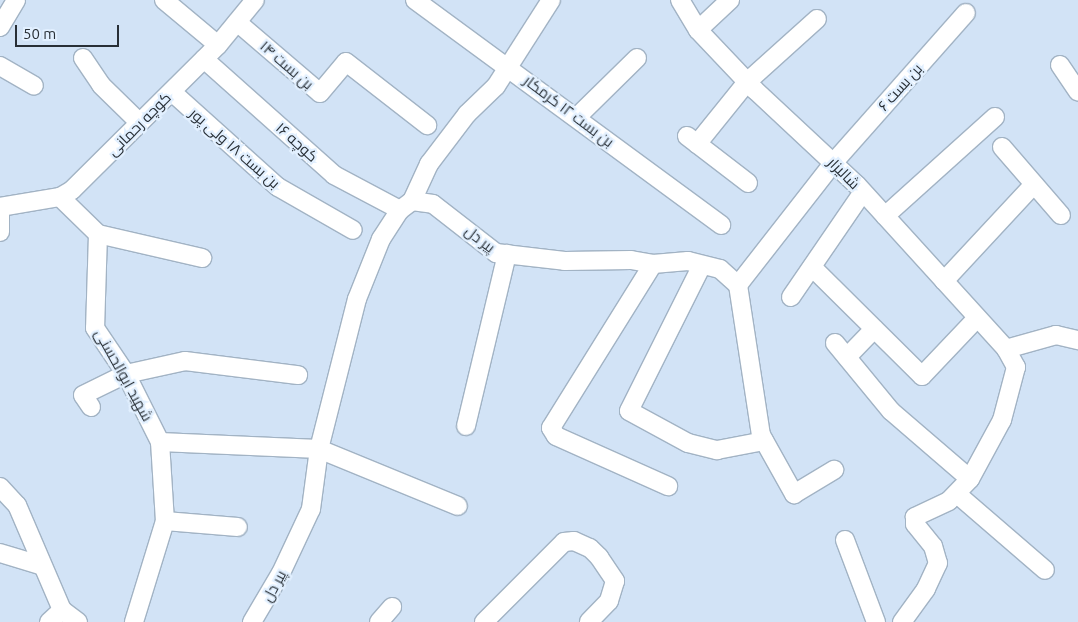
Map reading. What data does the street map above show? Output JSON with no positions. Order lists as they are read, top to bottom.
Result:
{
  "streets": {
    "street": [
      "بن بست ۱۴",
      "بن بست ۶",
      "بن بست ۱۲ کرمکار",
      "کوچه رحمانی",
      "کوچه ۱۶",
      "بن بست ۱۸ ولی پور",
      "شالیزار",
      "پیر دل",
      "شهید ابوالحسنی"
    ]
  },
  "crossings": [
    ["بن بست ۱۴", "کوچه رحمانی"],
    ["بن بست ۶", "شالیزار"],
    ["بن بست ۶", "پیر دل"],
    ["کوچه رحمانی", "کوچه ۱۶"],
    ["کوچه رحمانی", "بن بست ۱۸ ولی پور"],
    ["کوچه ۱۶", "پیر دل"]
  ],
  "scale_bar": "50 m"
}
